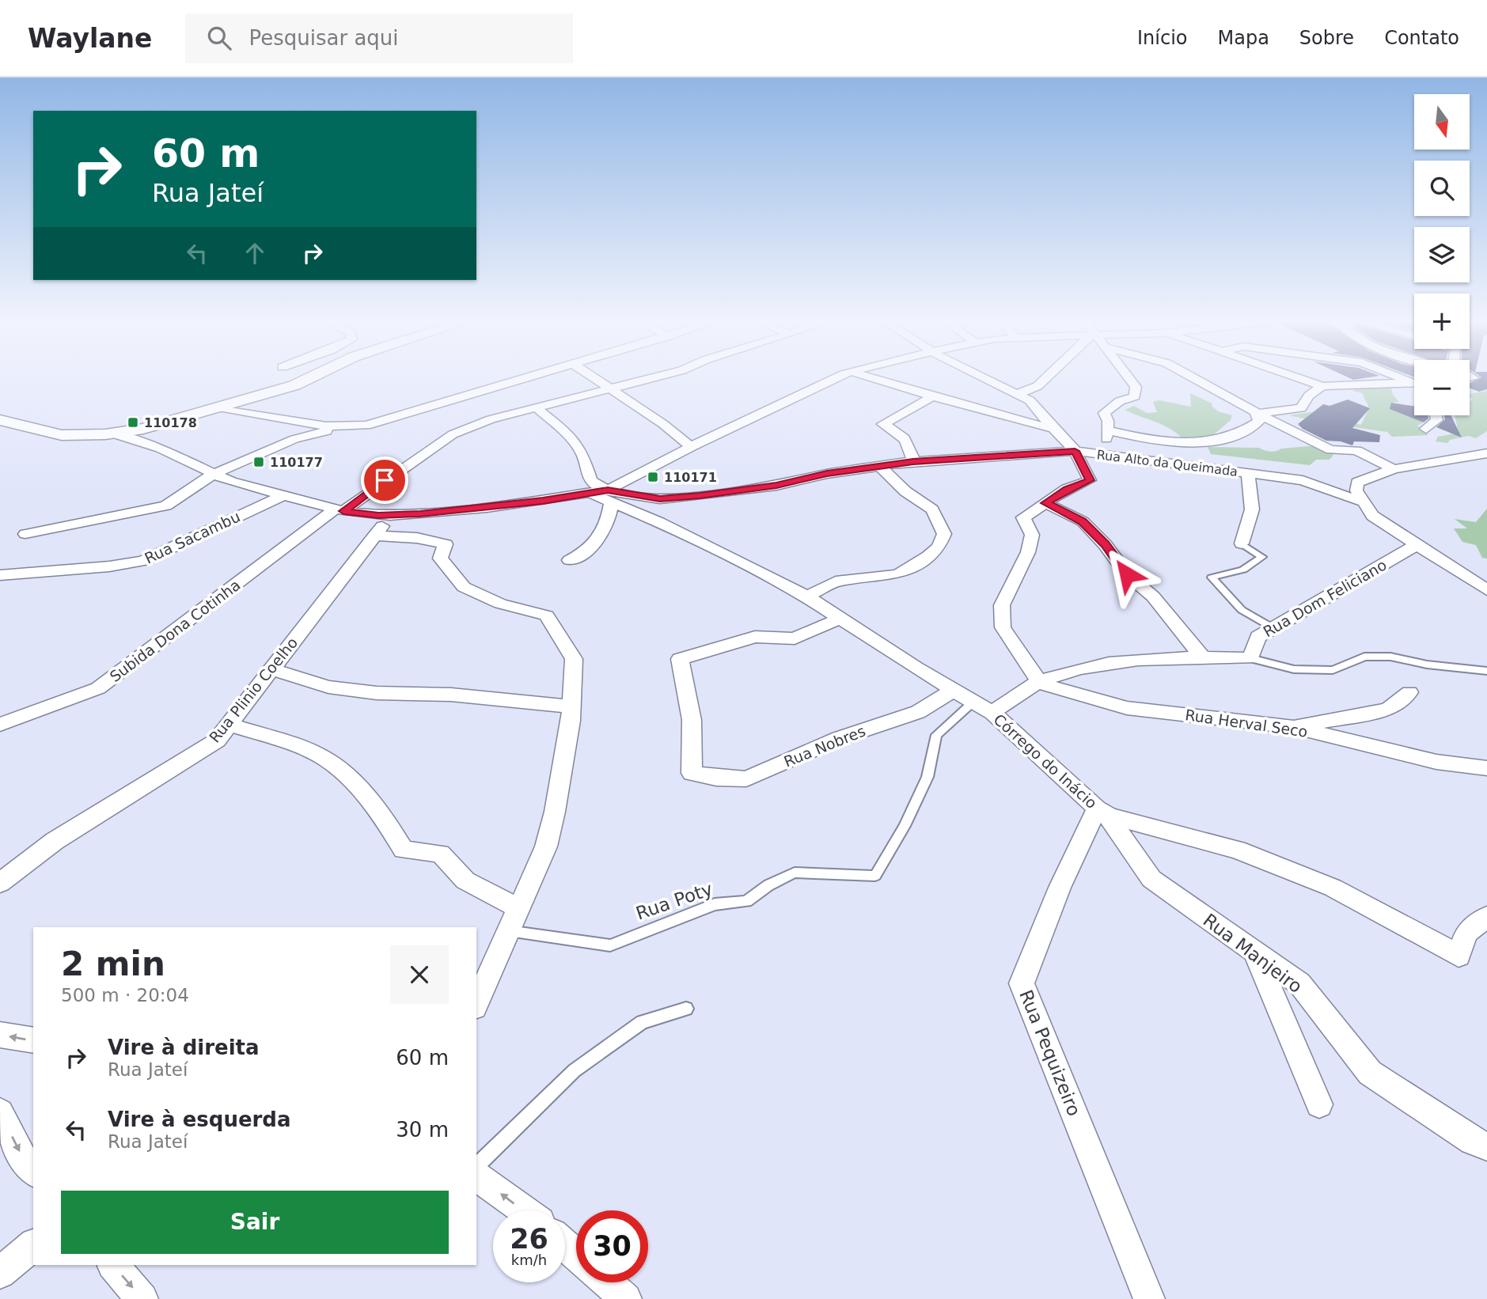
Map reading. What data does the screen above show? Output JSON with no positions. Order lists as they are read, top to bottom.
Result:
{
  "streets": {
    "street": [
      "Rua Alto da Queimada",
      "Rua Sacambu",
      "Rua Dom Feliciano",
      "Subida Dona Cotinha",
      "Rua Plinio Coelho",
      "Rua Herval Seco",
      "Rua Nobres",
      "Córrego do Inácio",
      "Rua Manjeiro",
      "Rua Pequizeiro"
    ],
    "lane": ["Rua Poty"]
  },
  "crossings": [
    ["Rua Alto da Queimada", "Córrego do Inácio"],
    ["Rua Nobres", "Córrego do Inácio"],
    ["Córrego do Inácio", "Rua Poty"],
    ["Córrego do Inácio", "Rua Manjeiro"],
    ["Córrego do Inácio", "Rua Pequizeiro"],
    ["Rua Manjeiro", "Rua Pequizeiro"]
  ],
  "places": {
    "transit": ["110178", "110177", "110171"]
  },
  "north": "bottom",
  "page": {
    "header": "Waylane",
    "search": "Pesquisar aqui",
    "nav": [
      "Início",
      "Mapa",
      "Sobre",
      "Contato"
    ],
    "map_buttons": ["+", "−"],
    "turn": ["60 m", "Rua Jateí"],
    "heading": ["2 min", "500 m · 20:04"],
    "list": [
      {
        "name": "Vire à direita",
        "note": "Rua Jateí",
        "value": "60 m"
      },
      {
        "name": "Vire à esquerda",
        "note": "Rua Jateí",
        "value": "30 m"
      }
    ],
    "buttons": "Sair",
    "speed": "26 km/h",
    "limit": "30"
  }
}
